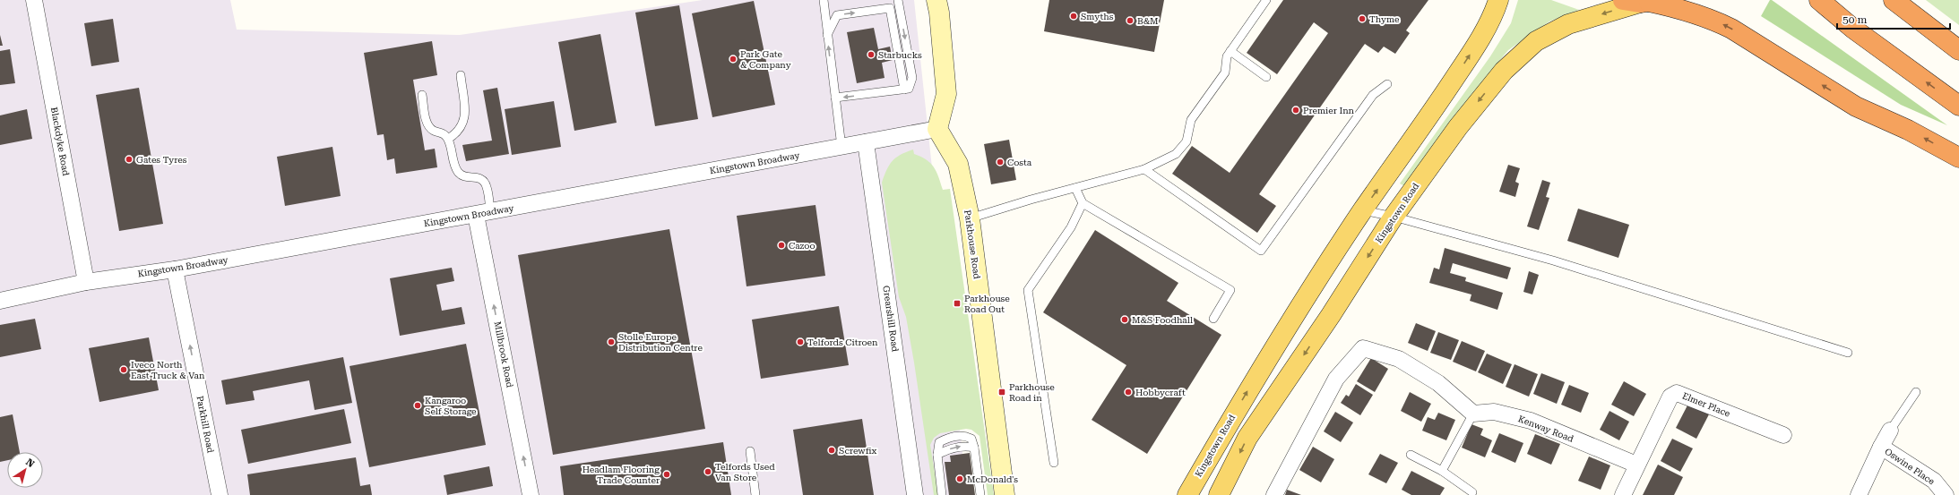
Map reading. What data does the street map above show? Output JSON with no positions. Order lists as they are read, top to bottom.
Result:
{
  "streets": {
    "main road": ["Kingstown Road"],
    "street": [
      "Blackdyke Road",
      "Kingstown Broadway",
      "Parkhouse Road",
      "Grearshill Road",
      "Millbrook Road",
      "Elmer Place",
      "Parkhill Road",
      "Kenway Road",
      "Oswine Place"
    ]
  },
  "crossings": [
    ["Blackdyke Road", "Kingstown Broadway"],
    ["Kingstown Broadway", "Parkhouse Road"],
    ["Kingstown Broadway", "Grearshill Road"],
    ["Kingstown Broadway", "Millbrook Road"],
    ["Kingstown Broadway", "Parkhill Road"],
    ["Elmer Place", "Kenway Road"]
  ],
  "one_way": ["Millbrook Road", "Parkhill Road"],
  "places": {
    "other": [
      "Smyths",
      "Thyme",
      "B&M",
      "Starbucks",
      "Park Gate & Company",
      "Premier Inn",
      "Gates Tyres",
      "Costa",
      "Cazoo",
      "M&S Foodhall",
      "Stolle Europe Distribution Centre",
      "Telfords Citroen",
      "Iveco North East Truck & Van",
      "Hobbycraft",
      "Kangaroo Self Storage",
      "Screwfix",
      "Telfords Used Van Store",
      "Headlam Flooring Trade Counter",
      "McDonald's"
    ],
    "transit": ["Parkhouse Road Out", "Parkhouse Road in"]
  },
  "scale_bar": "50 m",
  "north": "top right"
}
